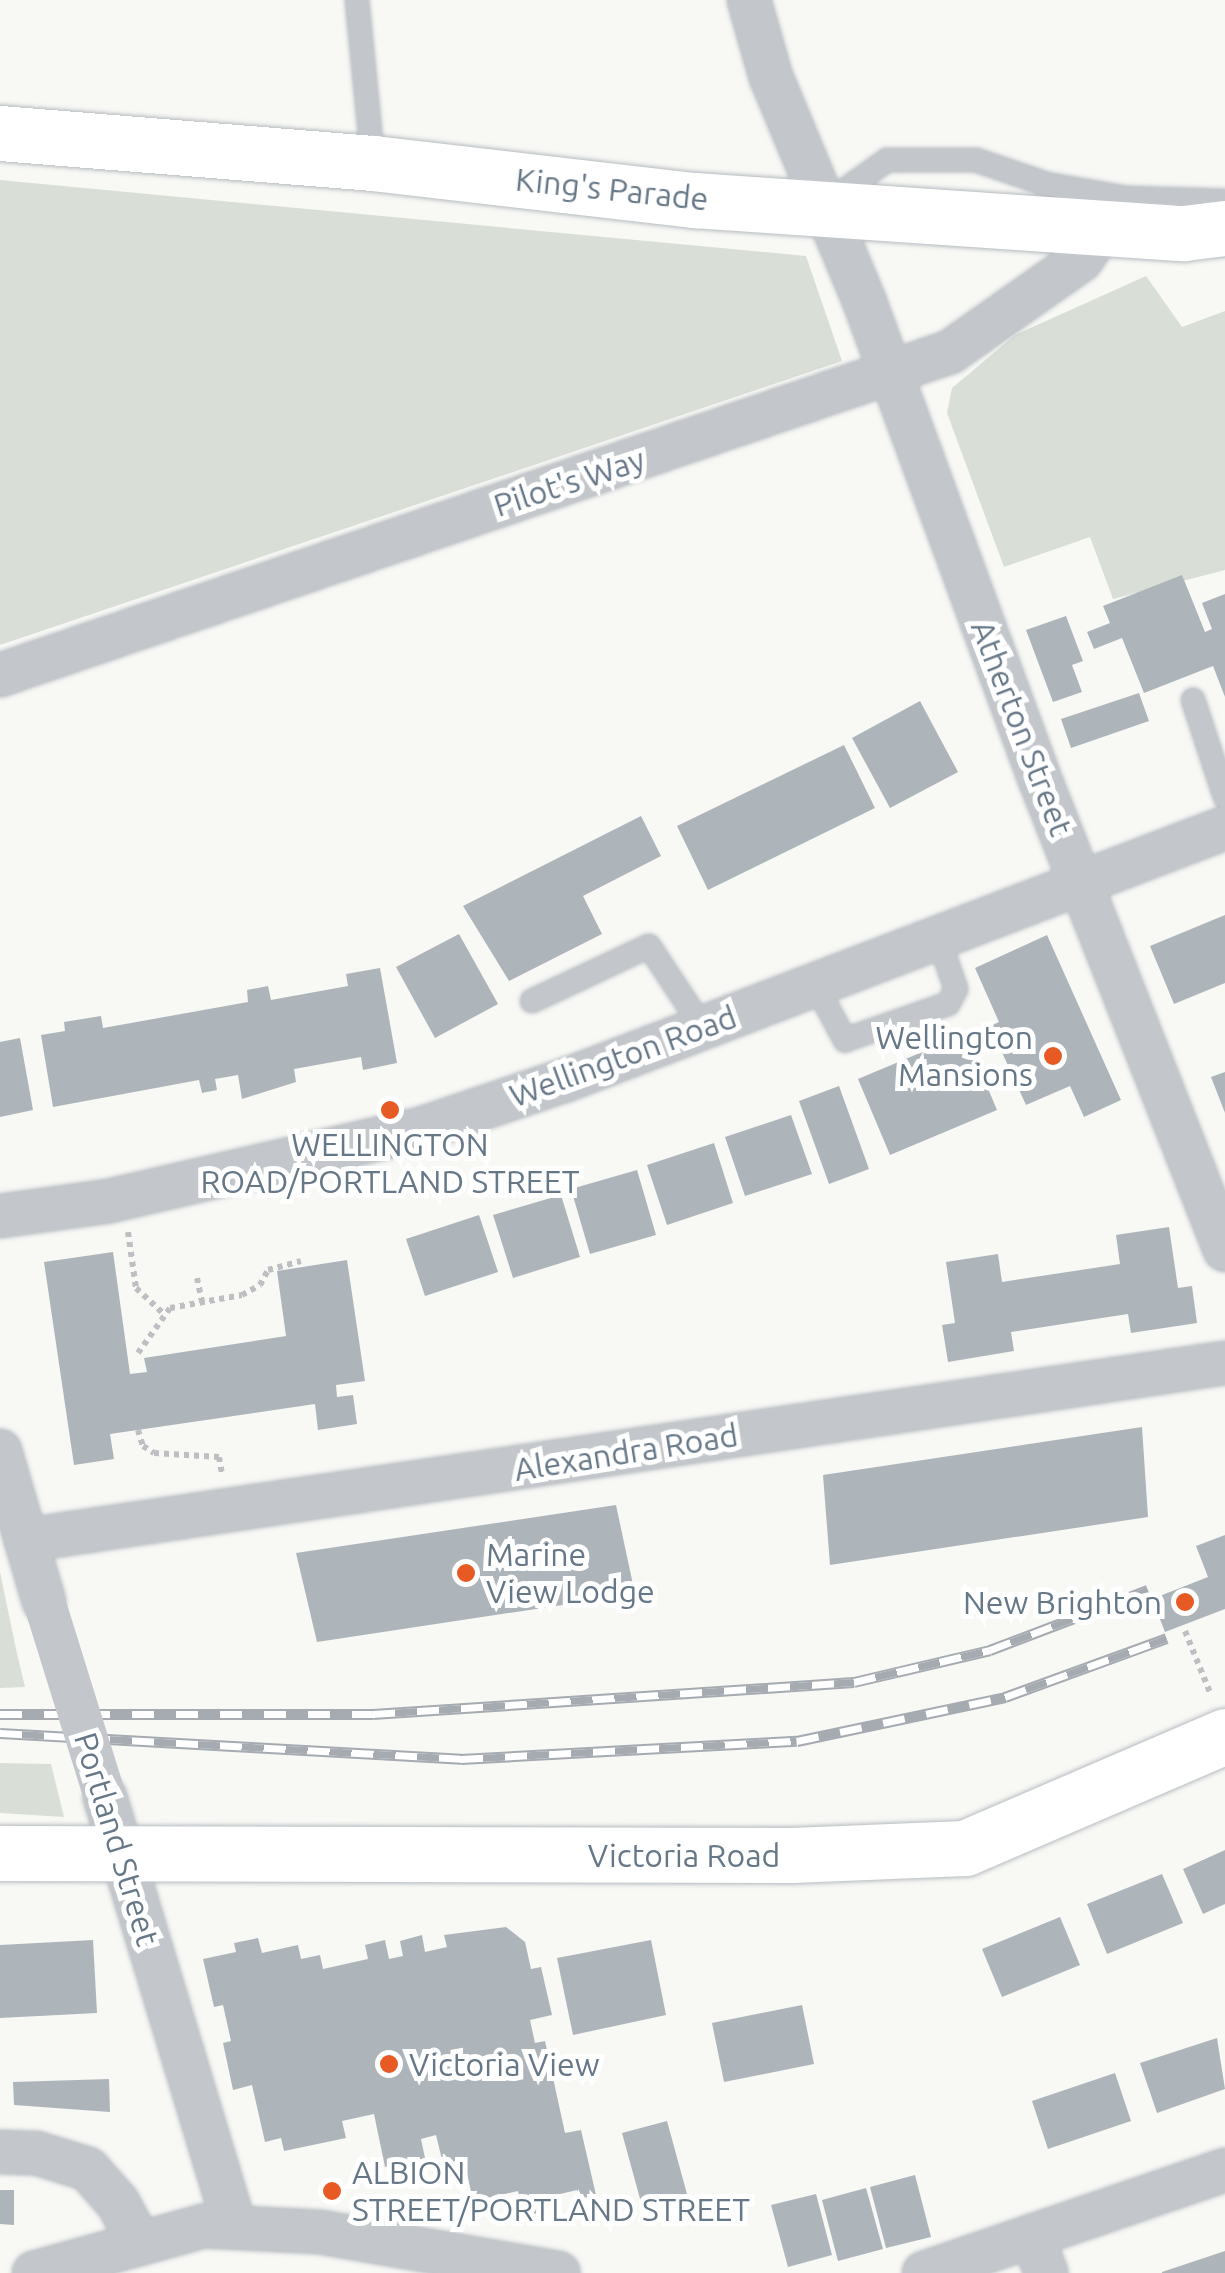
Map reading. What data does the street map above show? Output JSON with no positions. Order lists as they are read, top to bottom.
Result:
{
  "streets": {
    "street": [
      "King's Parade",
      "Pilot's Way",
      "Atherton Street",
      "Wellington Road",
      "Alexandra Road",
      "Portland Street",
      "Victoria Road"
    ]
  },
  "crossings": [
    ["King's Parade", "Pilot's Way"],
    ["King's Parade", "Atherton Street"],
    ["Pilot's Way", "Atherton Street"],
    ["Atherton Street", "Wellington Road"],
    ["Alexandra Road", "Portland Street"],
    ["Portland Street", "Victoria Road"]
  ],
  "places": [
    "Wellington Mansions",
    "WELLINGTON ROAD/PORTLAND STREET",
    "Marine View Lodge",
    "New Brighton",
    "Victoria View",
    "ALBION STREET/PORTLAND STREET"
  ]
}
